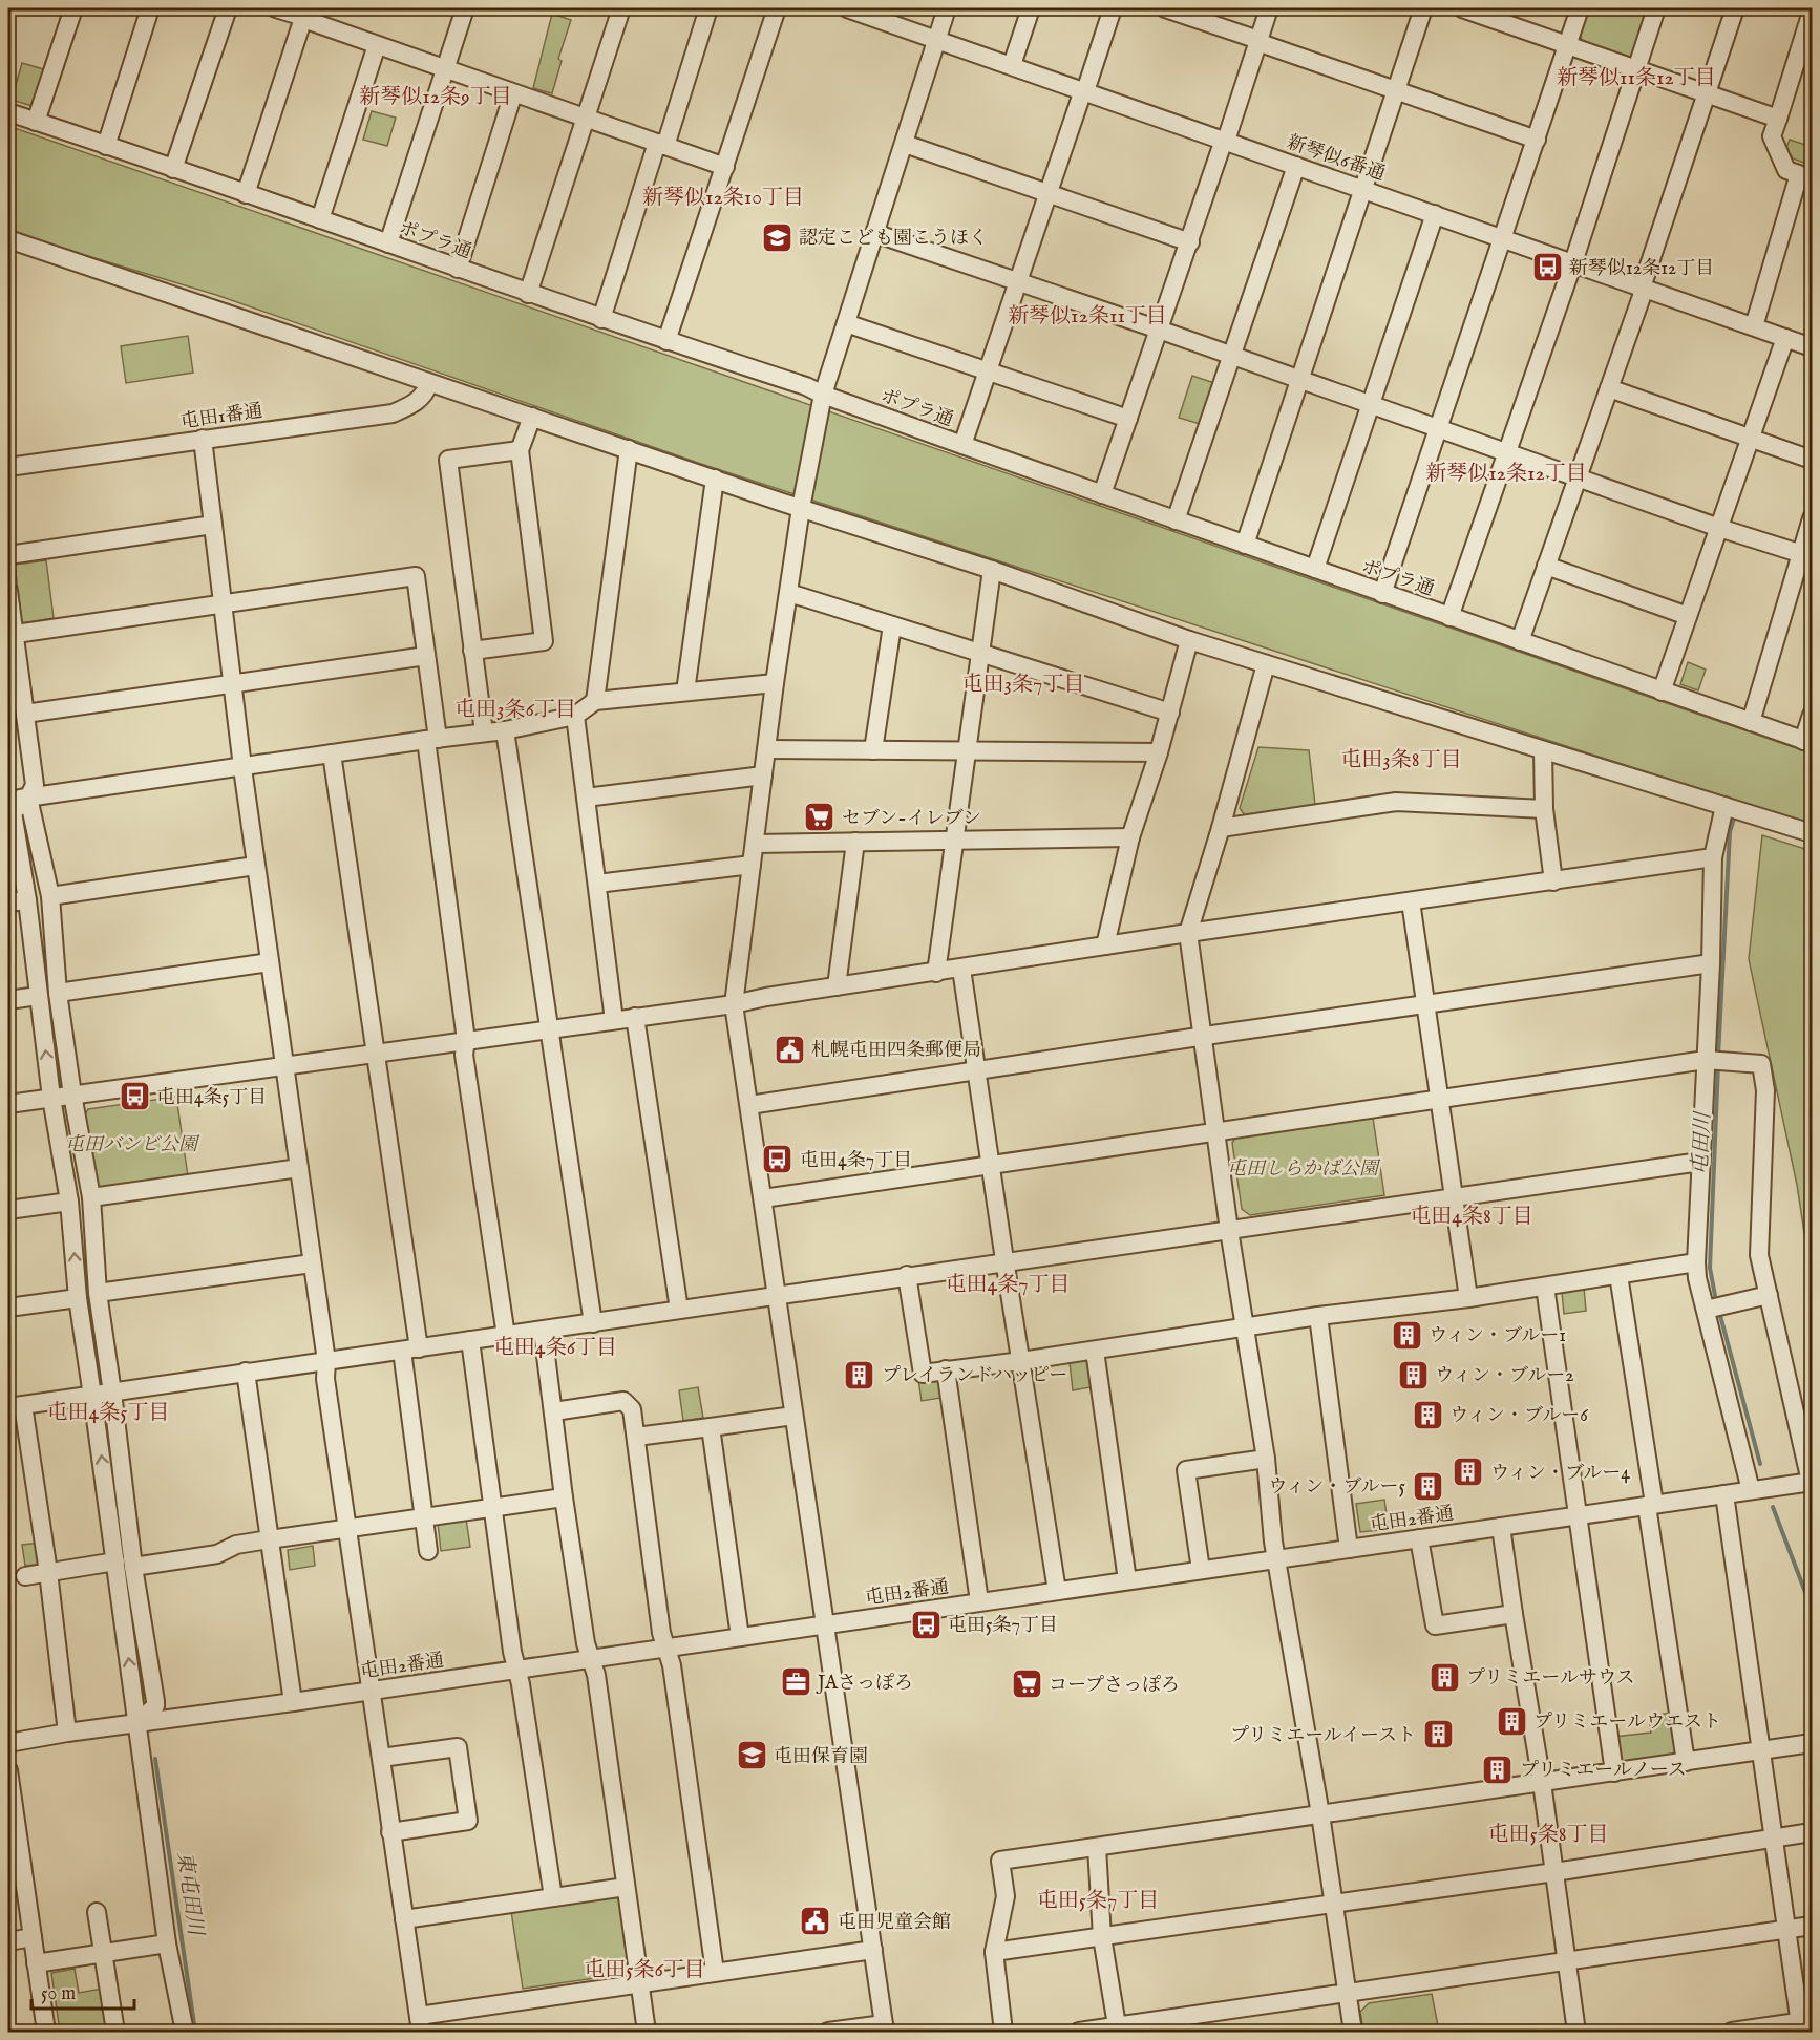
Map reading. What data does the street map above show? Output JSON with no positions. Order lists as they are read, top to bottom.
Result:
{
  "streets": {
    "street": [
      "新琴似6番通",
      "ポプラ通",
      "屯田1番通",
      "屯田2番通"
    ]
  },
  "districts": [
    "新琴似11条12丁目",
    "新琴似12条9丁目",
    "新琴似12条10丁目",
    "新琴似12条11丁目",
    "新琴似12条12丁目",
    "屯田3条7丁目",
    "屯田3条6丁目",
    "屯田3条8丁目",
    "屯田4条8丁目",
    "屯田4条7丁目",
    "屯田4条6丁目",
    "屯田4条5丁目",
    "屯田5条8丁目",
    "屯田5条7丁目",
    "屯田5条6丁目"
  ],
  "water": ["屯田川", "東屯田川"],
  "parks": ["屯田バンビ公園", "屯田しらかば公園"],
  "places": {
    "school or university": ["認定こども園こうほく", "屯田保育園"],
    "bus stop": [
      "新琴似12条12丁目",
      "屯田4条5丁目",
      "屯田4条7丁目",
      "屯田5条7丁目"
    ],
    "supermarket": ["セブン-イレブン", "コープさっぽろ"],
    "public building": ["札幌屯田四条郵便局", "屯田児童会館"],
    "building": [
      "ウィン・ブルー1",
      "プレイランドハッピー",
      "ウィン・ブルー2",
      "ウィン・ブルー6",
      "ウィン・ブルー4",
      "ウィン・ブルー5",
      "プリミエールサウス",
      "プリミエールウエスト",
      "プリミエールイースト",
      "プリミエールノース"
    ],
    "office": ["JAさっぽろ"]
  },
  "scale_bar": "50 m"
}
